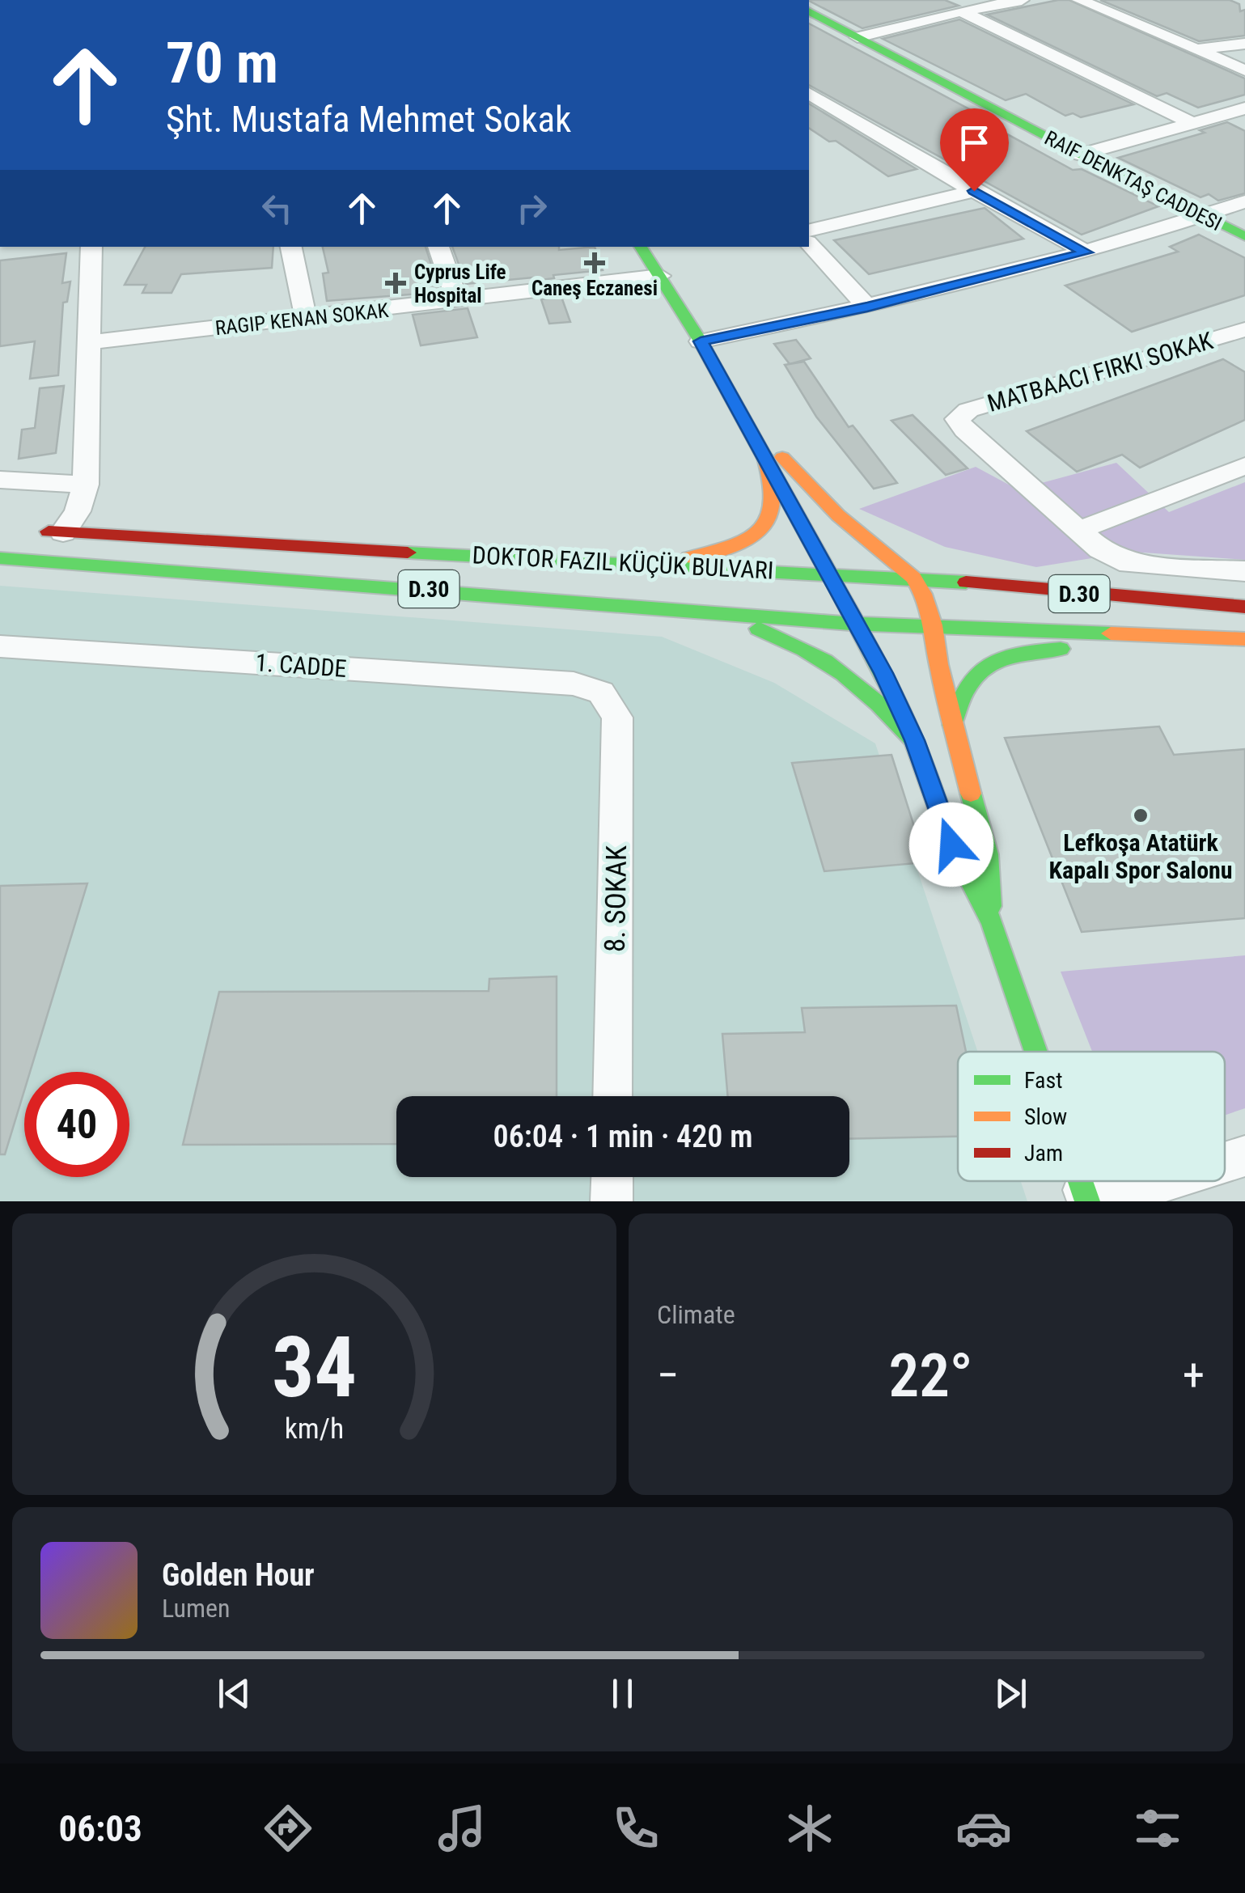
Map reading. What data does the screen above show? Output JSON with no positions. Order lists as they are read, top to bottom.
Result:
{
  "streets": {
    "main road": ["RAIF DENKTAŞ CADDESI", "D.30"],
    "street": ["1. CADDE", "8. SOKAK"]
  },
  "crossings": [
    ["1. CADDE", "8. SOKAK"]
  ],
  "places": {
    "health": ["Caneş Eczanesi", "Cyprus Life Hospital"],
    "other": ["Lefkoşa Atatürk Kapalı Spor Salonu"]
  },
  "legend": ["Fast", "Slow", "Jam"],
  "page": {
    "turn": ["70 m", "Şht. Mustafa Mehmet Sokak"],
    "limit": "40",
    "trip": "06:04 · 1 min · 420 m",
    "tile": "Climate",
    "heat": ["−", "22°", "+"],
    "song": ["Golden Hour", "Lumen"],
    "tabs": "06:03",
    "gauge": ["34", "km/h"]
  }
}
